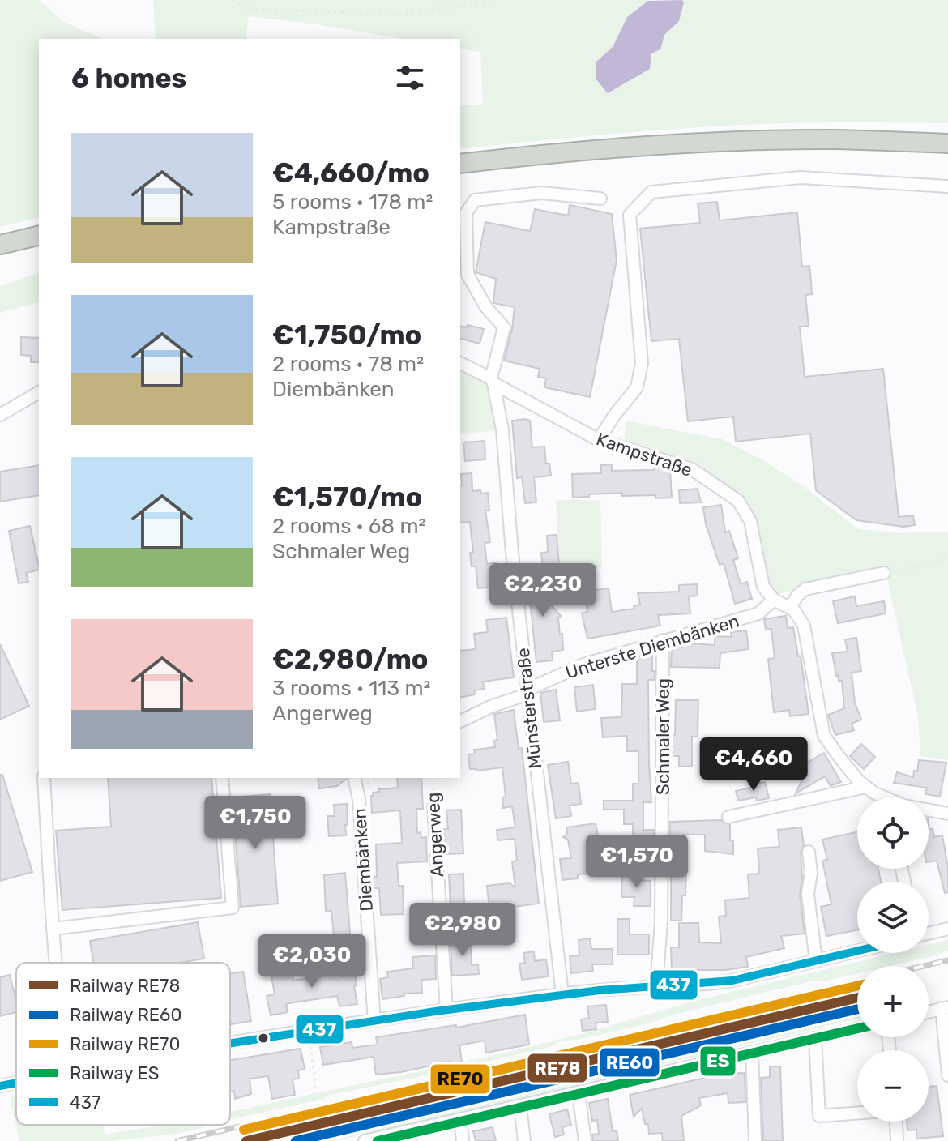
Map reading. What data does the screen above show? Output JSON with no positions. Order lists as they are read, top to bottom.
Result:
{
  "streets": {
    "street": [
      "Kampstraße",
      "Unterste Diembänken",
      "Münsterstraße",
      "Schmaler Weg",
      "Angerweg",
      "Diembänken"
    ]
  },
  "crossings": [
    ["Kampstraße", "Unterste Diembänken"],
    ["Kampstraße", "Münsterstraße"],
    ["Unterste Diembänken", "Münsterstraße"],
    ["Unterste Diembänken", "Schmaler Weg"]
  ],
  "lines": [
    "transit line 437",
    "rail line RE70",
    "rail line RE78",
    "rail line RE60",
    "rail line ES"
  ],
  "legend": [
    "Railway RE78",
    "Railway RE60",
    "Railway RE70",
    "Railway ES",
    "437"
  ],
  "page": {
    "heading": "6 homes",
    "list": [
      {
        "name": "€4,660/mo",
        "note": "5 rooms · 178 m² · Kampstraße"
      },
      {
        "name": "€1,750/mo",
        "note": "2 rooms · 78 m² · Diembänken"
      },
      {
        "name": "€1,570/mo",
        "note": "2 rooms · 68 m² · Schmaler Weg"
      },
      {
        "name": "€2,980/mo",
        "note": "3 rooms · 113 m² · Angerweg"
      }
    ],
    "price": [
      "€2,230",
      "€4,660",
      "€1,750",
      "€1,570",
      "€2,980",
      "€2,030"
    ],
    "map_buttons": ["+", "−"]
  }
}
